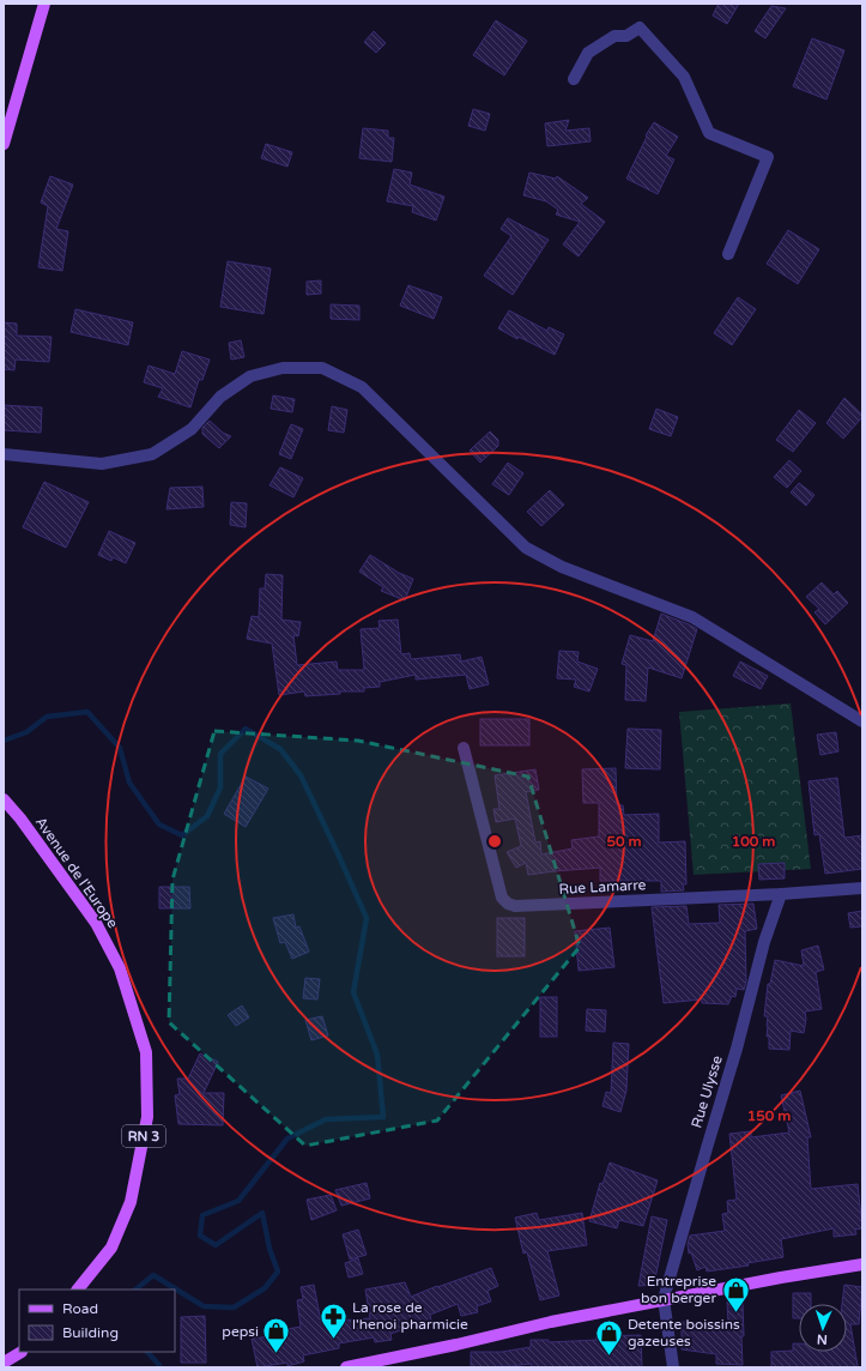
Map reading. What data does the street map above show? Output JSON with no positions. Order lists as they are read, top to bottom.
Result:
{
  "streets": {
    "main road": ["Avenue de l'Europe", "RN 3"],
    "street": ["Rue Lamarre", "Rue Ulysse"]
  },
  "crossings": [
    ["Rue Lamarre", "Rue Ulysse"]
  ],
  "places": {
    "shop": ["Entreprise bon berger", "pepsi", "Detente boissins gazeuses"],
    "pharmacy": ["La rose de l'henoi pharmicie"]
  },
  "legend": ["Road", "Building"],
  "north": "bottom",
  "rings": ["50 m", "100 m", "150 m"]
}
